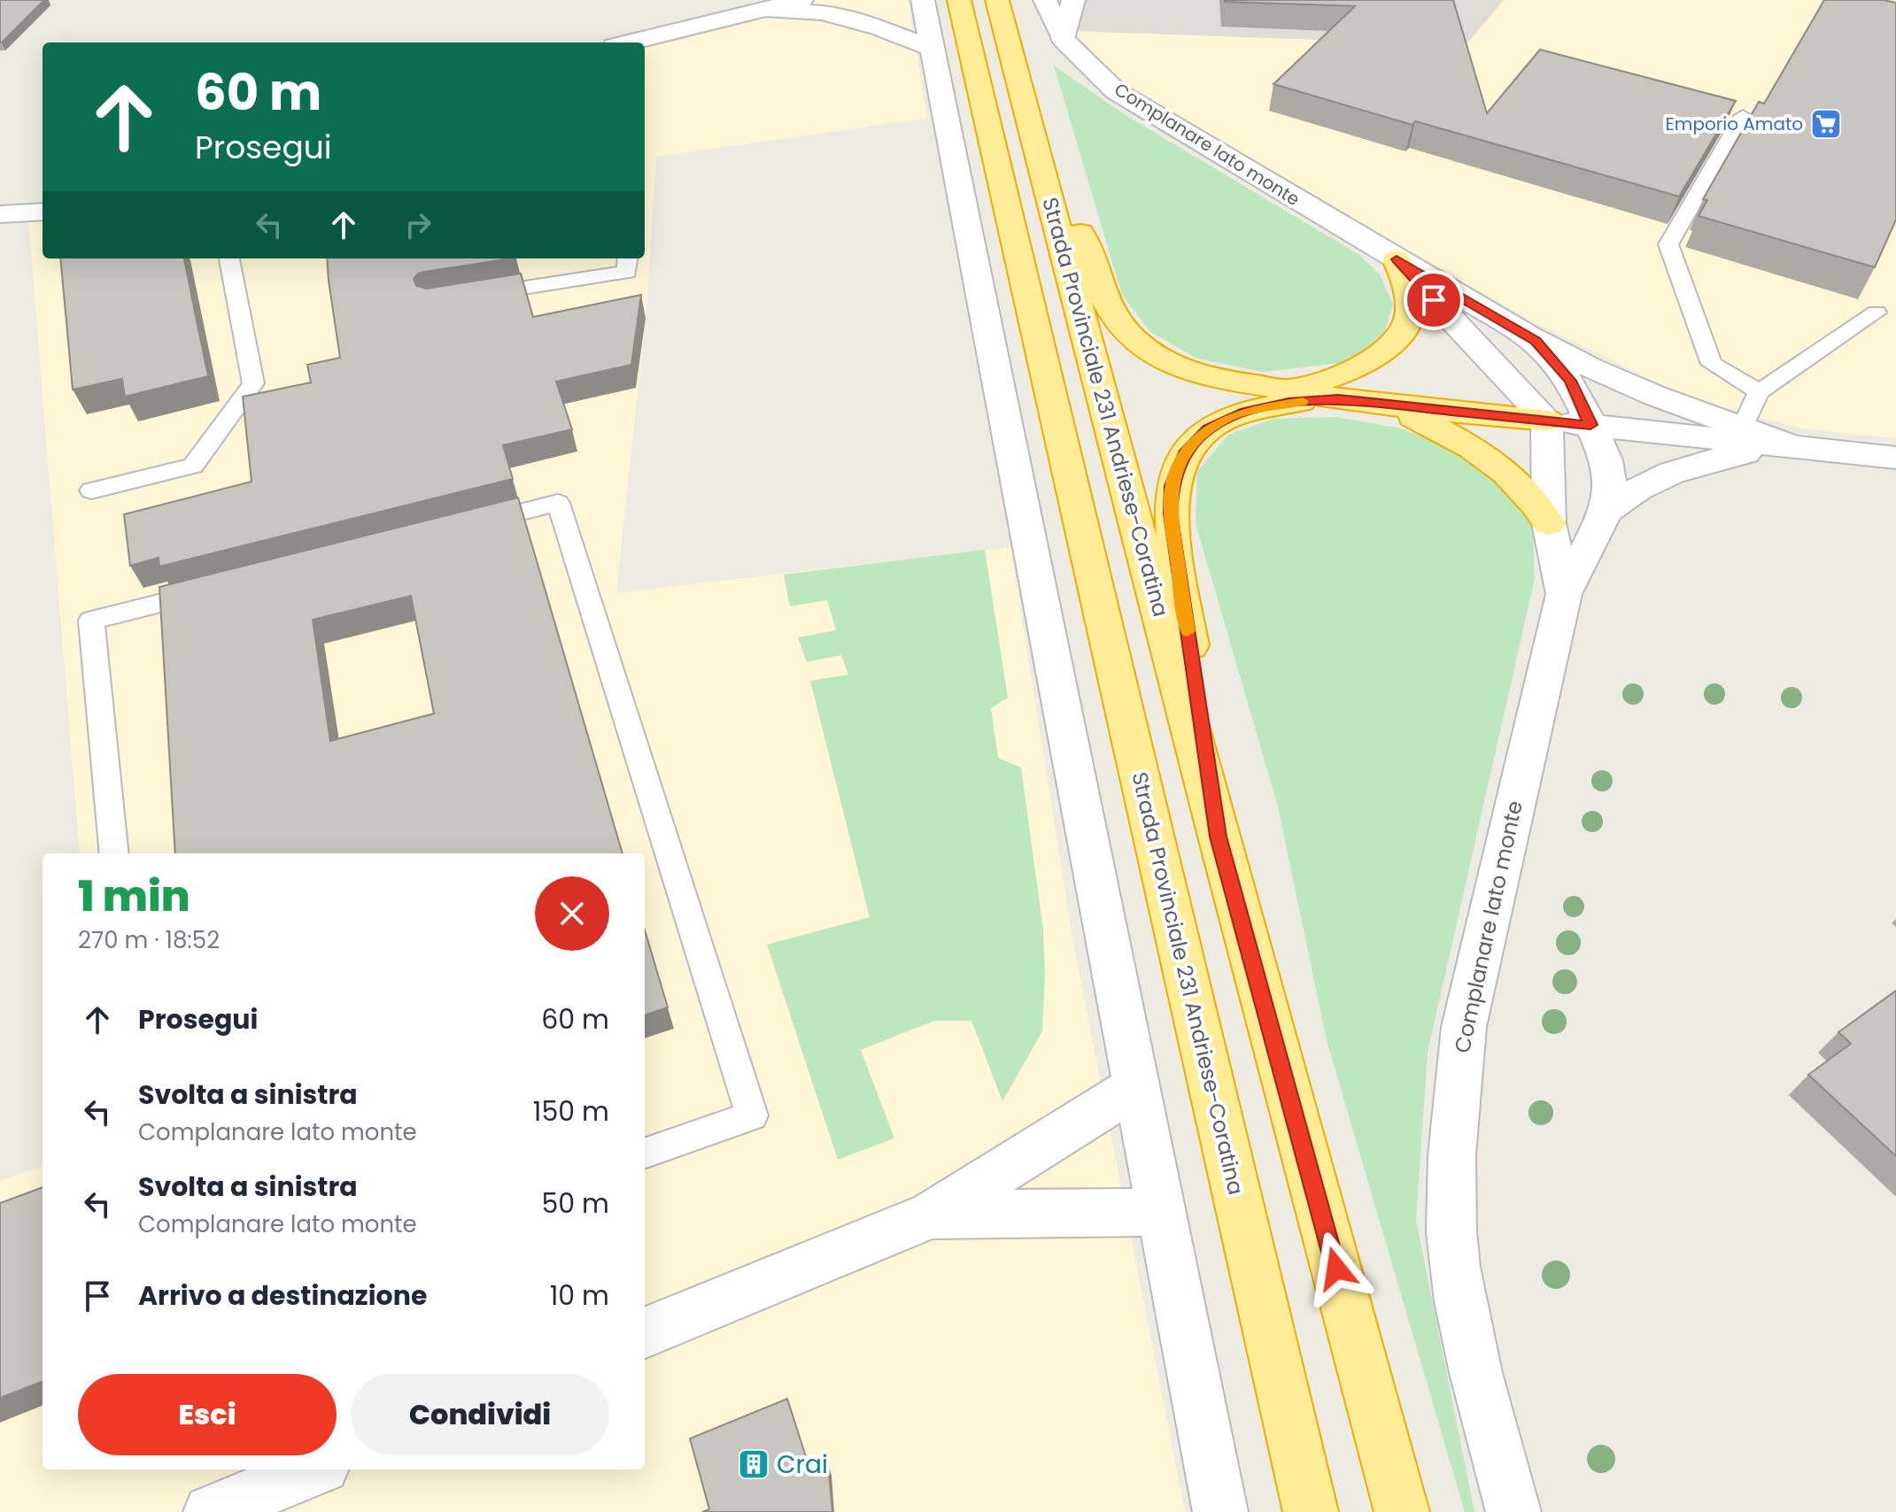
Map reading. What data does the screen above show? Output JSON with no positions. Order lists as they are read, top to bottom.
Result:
{
  "streets": {
    "highway": ["Strada Provinciale 231 Andriese-Coratina"],
    "street": ["Complanare lato monte"]
  },
  "places": {
    "supermarket": ["Emporio Amato"],
    "building": ["Crai"]
  },
  "page": {
    "turn": ["60 m", "Prosegui"],
    "heading": ["1 min", "270 m · 18:52"],
    "list": [
      {
        "name": "Prosegui",
        "value": "60 m"
      },
      {
        "name": "Svolta a sinistra",
        "note": "Complanare lato monte",
        "value": "150 m"
      },
      {
        "name": "Svolta a sinistra",
        "note": "Complanare lato monte",
        "value": "50 m"
      },
      {
        "name": "Arrivo a destinazione",
        "value": "10 m"
      }
    ],
    "buttons": ["Esci", "Condividi"]
  }
}
